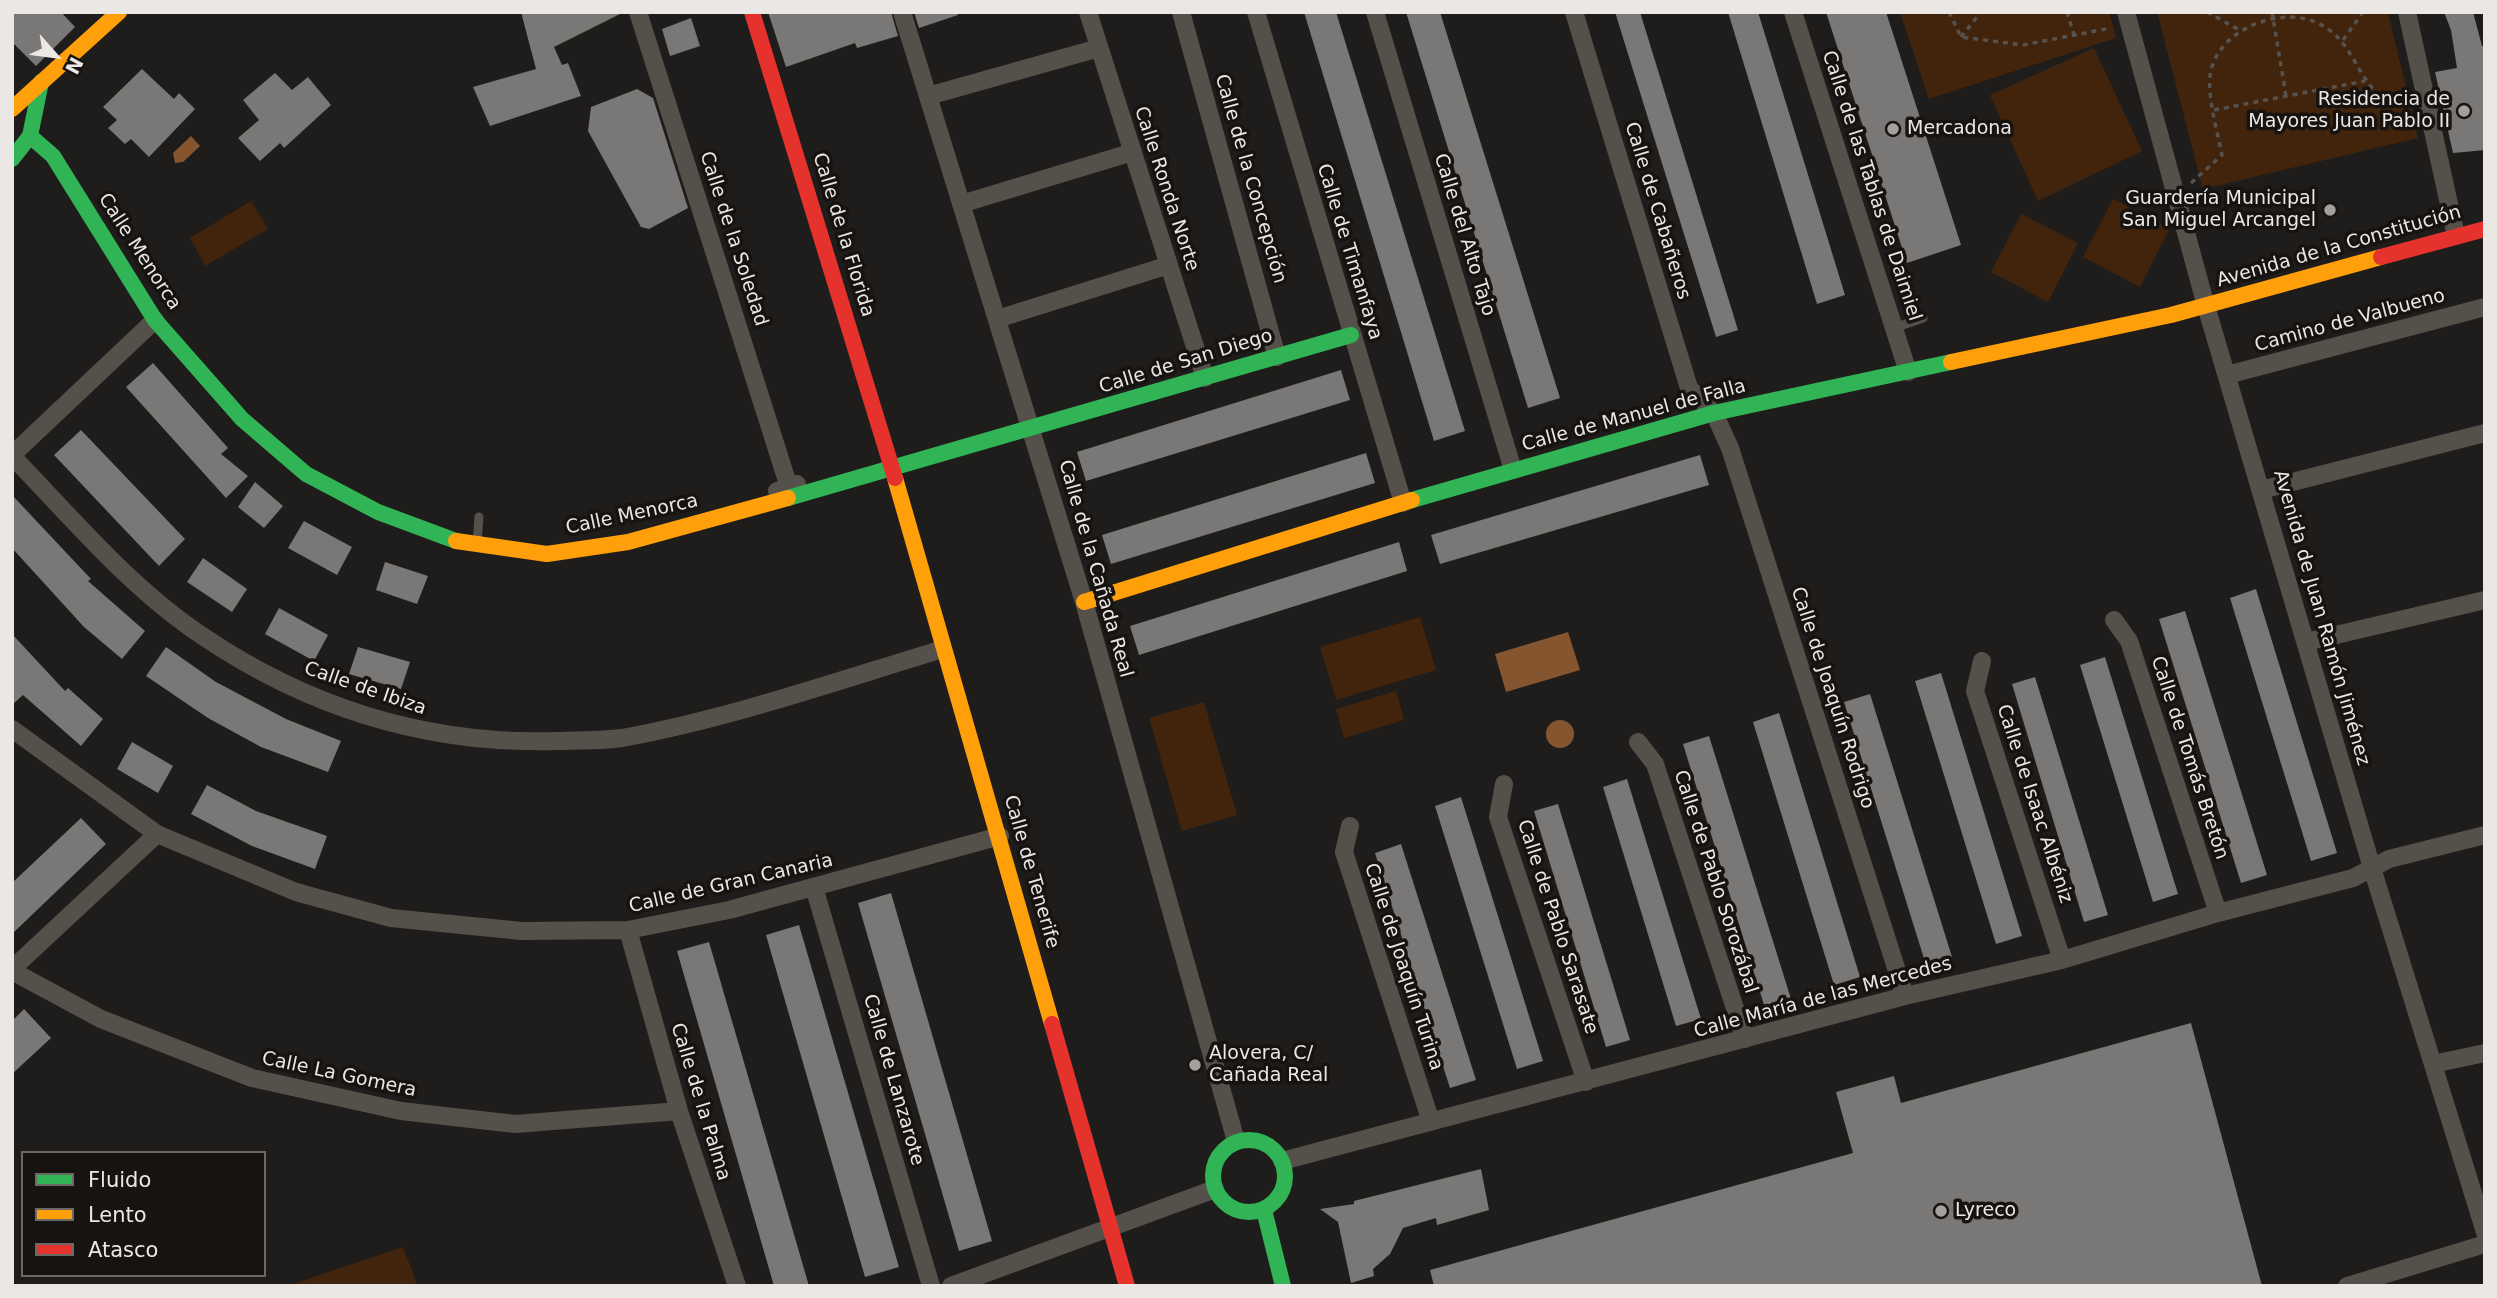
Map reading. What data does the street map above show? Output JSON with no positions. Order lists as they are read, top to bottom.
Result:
{
  "streets": {
    "street": [
      "Calle de la Concepción",
      "Calle de las Tablas de Daimiel",
      "Calle Ronda Norte",
      "Calle de Cabañeros",
      "Calle de la Florida",
      "Calle del Alto Tajo",
      "Calle de la Soledad",
      "Avenida de la Constitución",
      "Calle Menorca",
      "Calle de Timanfaya",
      "Camino de Valbueno",
      "Calle de San Diego",
      "Calle de Manuel de Falla",
      "Calle de la Cañada Real",
      "Avenida de Juan Ramón Jiménez",
      "Calle de Ibiza",
      "Calle de Joaquín Rodrigo",
      "Calle de Tomás Bretón",
      "Calle de Isaac Albéniz",
      "Calle de Tenerife",
      "Calle de Pablo Sorozábal",
      "Calle de Gran Canaria",
      "Calle de Pablo Sarasate",
      "Calle de Joaquín Turina",
      "Calle María de las Mercedes",
      "Calle La Gomera",
      "Calle de Lanzarote",
      "Calle de la Palma"
    ]
  },
  "crossings": [
    ["Calle de la Concepción", "Calle de San Diego"],
    ["Calle de las Tablas de Daimiel", "Calle de Manuel de Falla"],
    ["Calle Ronda Norte", "Calle de San Diego"],
    ["Calle de Cabañeros", "Calle de Manuel de Falla"],
    ["Calle de Cabañeros", "Calle de Joaquín Rodrigo"],
    ["Calle de la Florida", "Calle Menorca"],
    ["Calle de la Florida", "Calle de Tenerife"],
    ["Calle del Alto Tajo", "Calle de Manuel de Falla"],
    ["Calle de la Soledad", "Calle Menorca"],
    ["Avenida de la Constitución", "Calle de Manuel de Falla"],
    ["Avenida de la Constitución", "Avenida de Juan Ramón Jiménez"],
    ["Calle Menorca", "Calle de San Diego"],
    ["Calle Menorca", "Calle de la Cañada Real"],
    ["Calle Menorca", "Calle de Tenerife"],
    ["Calle de Timanfaya", "Calle de San Diego"],
    ["Calle de Timanfaya", "Calle de Manuel de Falla"],
    ["Camino de Valbueno", "Avenida de Juan Ramón Jiménez"],
    ["Calle de San Diego", "Calle de la Cañada Real"],
    ["Calle de Manuel de Falla", "Calle de la Cañada Real"],
    ["Calle de Manuel de Falla", "Avenida de Juan Ramón Jiménez"],
    ["Calle de Manuel de Falla", "Calle de Joaquín Rodrigo"],
    ["Calle de la Cañada Real", "Calle María de las Mercedes"],
    ["Avenida de Juan Ramón Jiménez", "Calle María de las Mercedes"],
    ["Calle de Ibiza", "Calle de Tenerife"],
    ["Calle de Joaquín Rodrigo", "Calle María de las Mercedes"],
    ["Calle de Tomás Bretón", "Calle María de las Mercedes"],
    ["Calle de Isaac Albéniz", "Calle María de las Mercedes"],
    ["Calle de Tenerife", "Calle de Gran Canaria"],
    ["Calle de Pablo Sorozábal", "Calle María de las Mercedes"],
    ["Calle de Gran Canaria", "Calle de Lanzarote"],
    ["Calle de Gran Canaria", "Calle de la Palma"],
    ["Calle de Pablo Sarasate", "Calle María de las Mercedes"],
    ["Calle de Joaquín Turina", "Calle María de las Mercedes"],
    ["Calle La Gomera", "Calle de la Palma"]
  ],
  "places": [
    "Residencia de Mayores Juan Pablo II",
    "Mercadona",
    "Guardería Municipal San Miguel Arcangel",
    "Alovera, C/ Cañada Real",
    "Lyreco"
  ],
  "legend": ["Fluido", "Lento", "Atasco"],
  "north": "bottom right"
}
